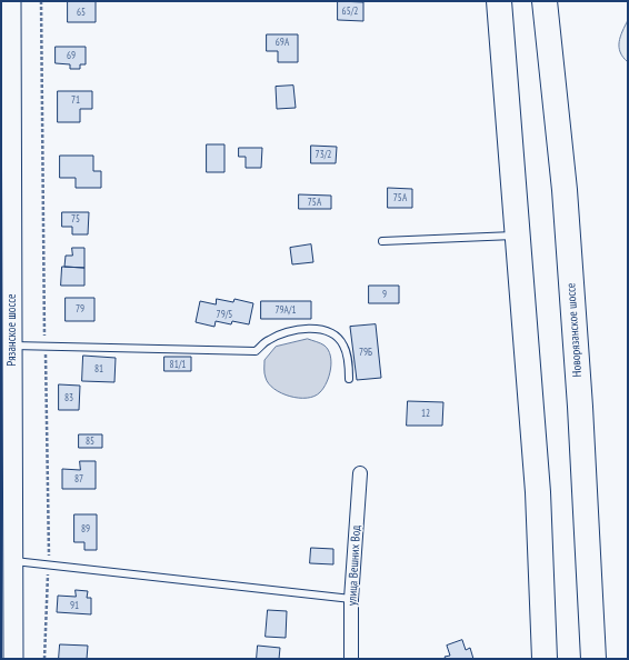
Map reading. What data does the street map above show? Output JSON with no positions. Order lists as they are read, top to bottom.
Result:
{
  "streets": {
    "highway": ["Новорязанское шоссе"],
    "main road": ["Рязанское шоссе"],
    "street": ["улица Вешних Вод"]
  },
  "house_numbers": [
    "65/2",
    "65",
    "69А",
    "69",
    "71",
    "73/2",
    "75А",
    "75А",
    "75",
    "9",
    "79",
    "79А/1",
    "79/5",
    "79Б",
    "81/1",
    "81",
    "83",
    "12",
    "85",
    "87",
    "89",
    "91"
  ]
}
